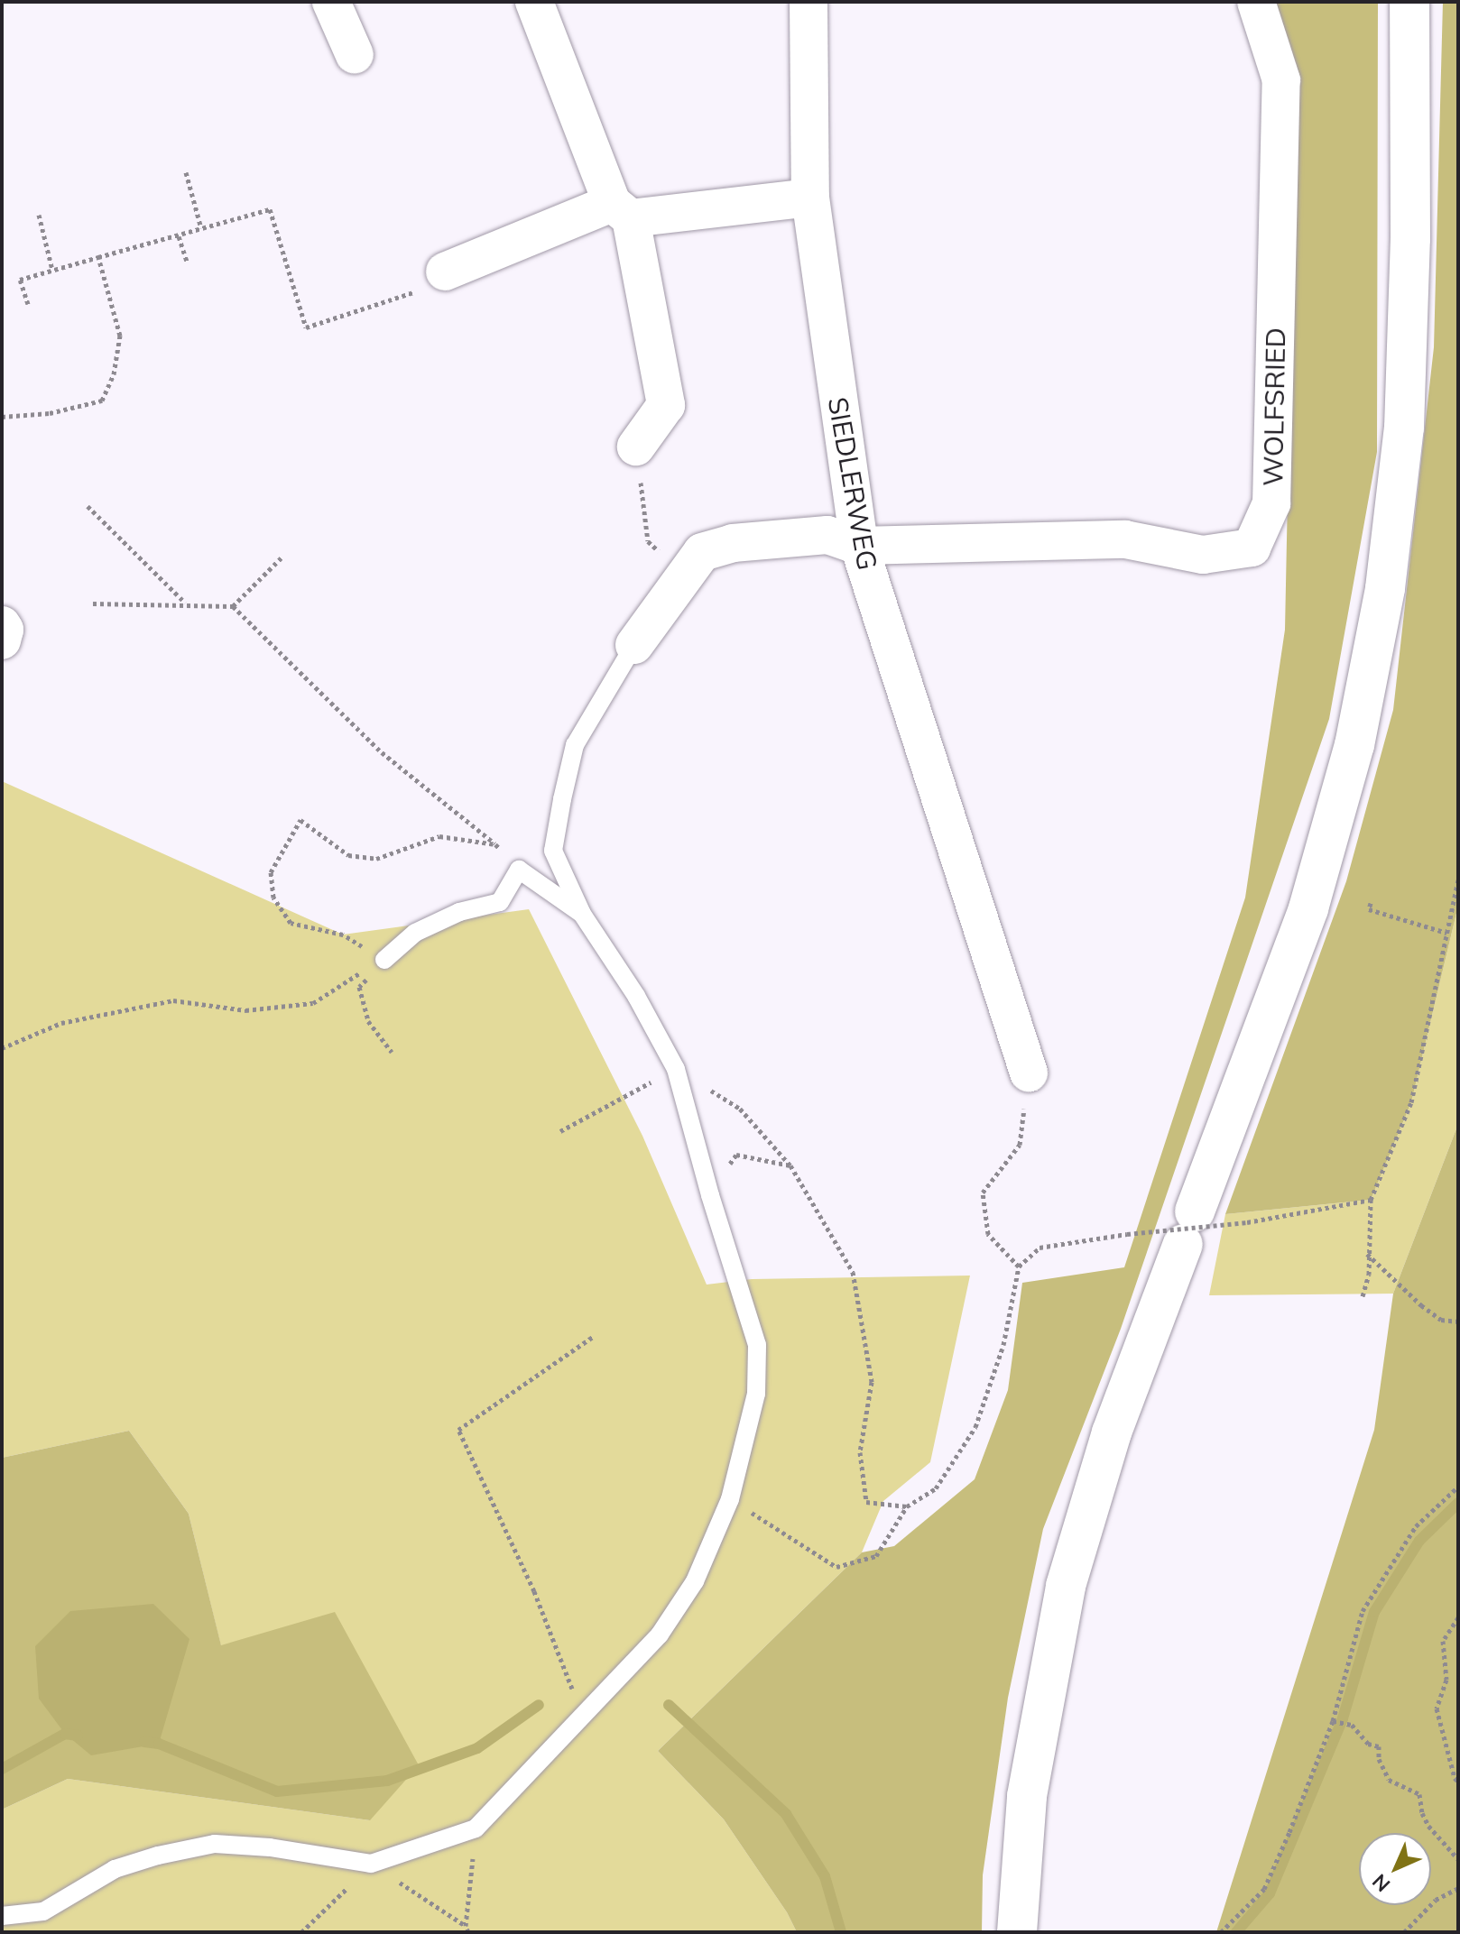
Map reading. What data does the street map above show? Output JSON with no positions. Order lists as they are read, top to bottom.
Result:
{
  "streets": {
    "street": ["WOLFSRIED", "SIEDLERWEG"]
  },
  "crossings": [
    ["WOLFSRIED", "SIEDLERWEG"]
  ],
  "north": "bottom left"
}
